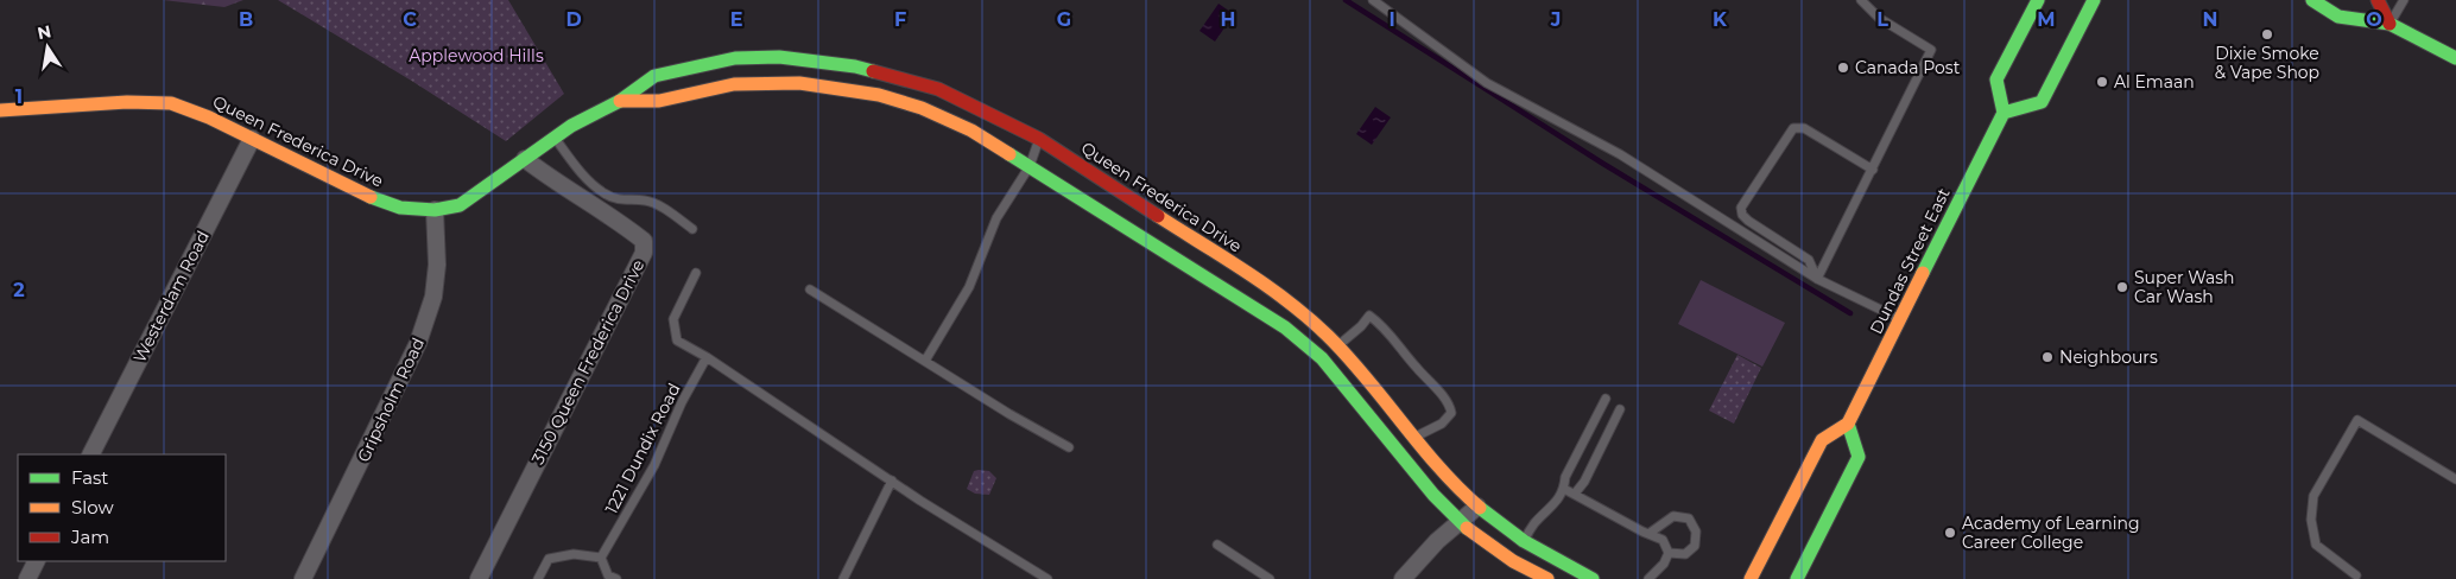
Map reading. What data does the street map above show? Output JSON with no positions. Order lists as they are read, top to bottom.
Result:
{
  "streets": {
    "street": [
      "Queen Frederica Drive",
      "Dundas Street East",
      "Westerdam Road",
      "3150 Queen Frederica Drive",
      "Gripsholm Road"
    ],
    "lane": ["1221 Dundix Road"]
  },
  "crossings": [
    ["Queen Frederica Drive", "Westerdam Road"],
    ["Queen Frederica Drive", "3150 Queen Frederica Drive"],
    ["Queen Frederica Drive", "Gripsholm Road"]
  ],
  "parks": ["Applewood Hills"],
  "places": [
    "Dixie Smoke & Vape Shop",
    "Canada Post",
    "Al Emaan",
    "Super Wash Car Wash",
    "Neighbours",
    "Academy of Learning Career College"
  ],
  "legend": ["Fast", "Slow", "Jam"],
  "north": "top",
  "grid": {
    "columns": [
      "B",
      "C",
      "D",
      "E",
      "F",
      "G",
      "H",
      "I",
      "J",
      "K",
      "L",
      "M",
      "N",
      "O"
    ],
    "rows": ["1", "2"]
  }
}
